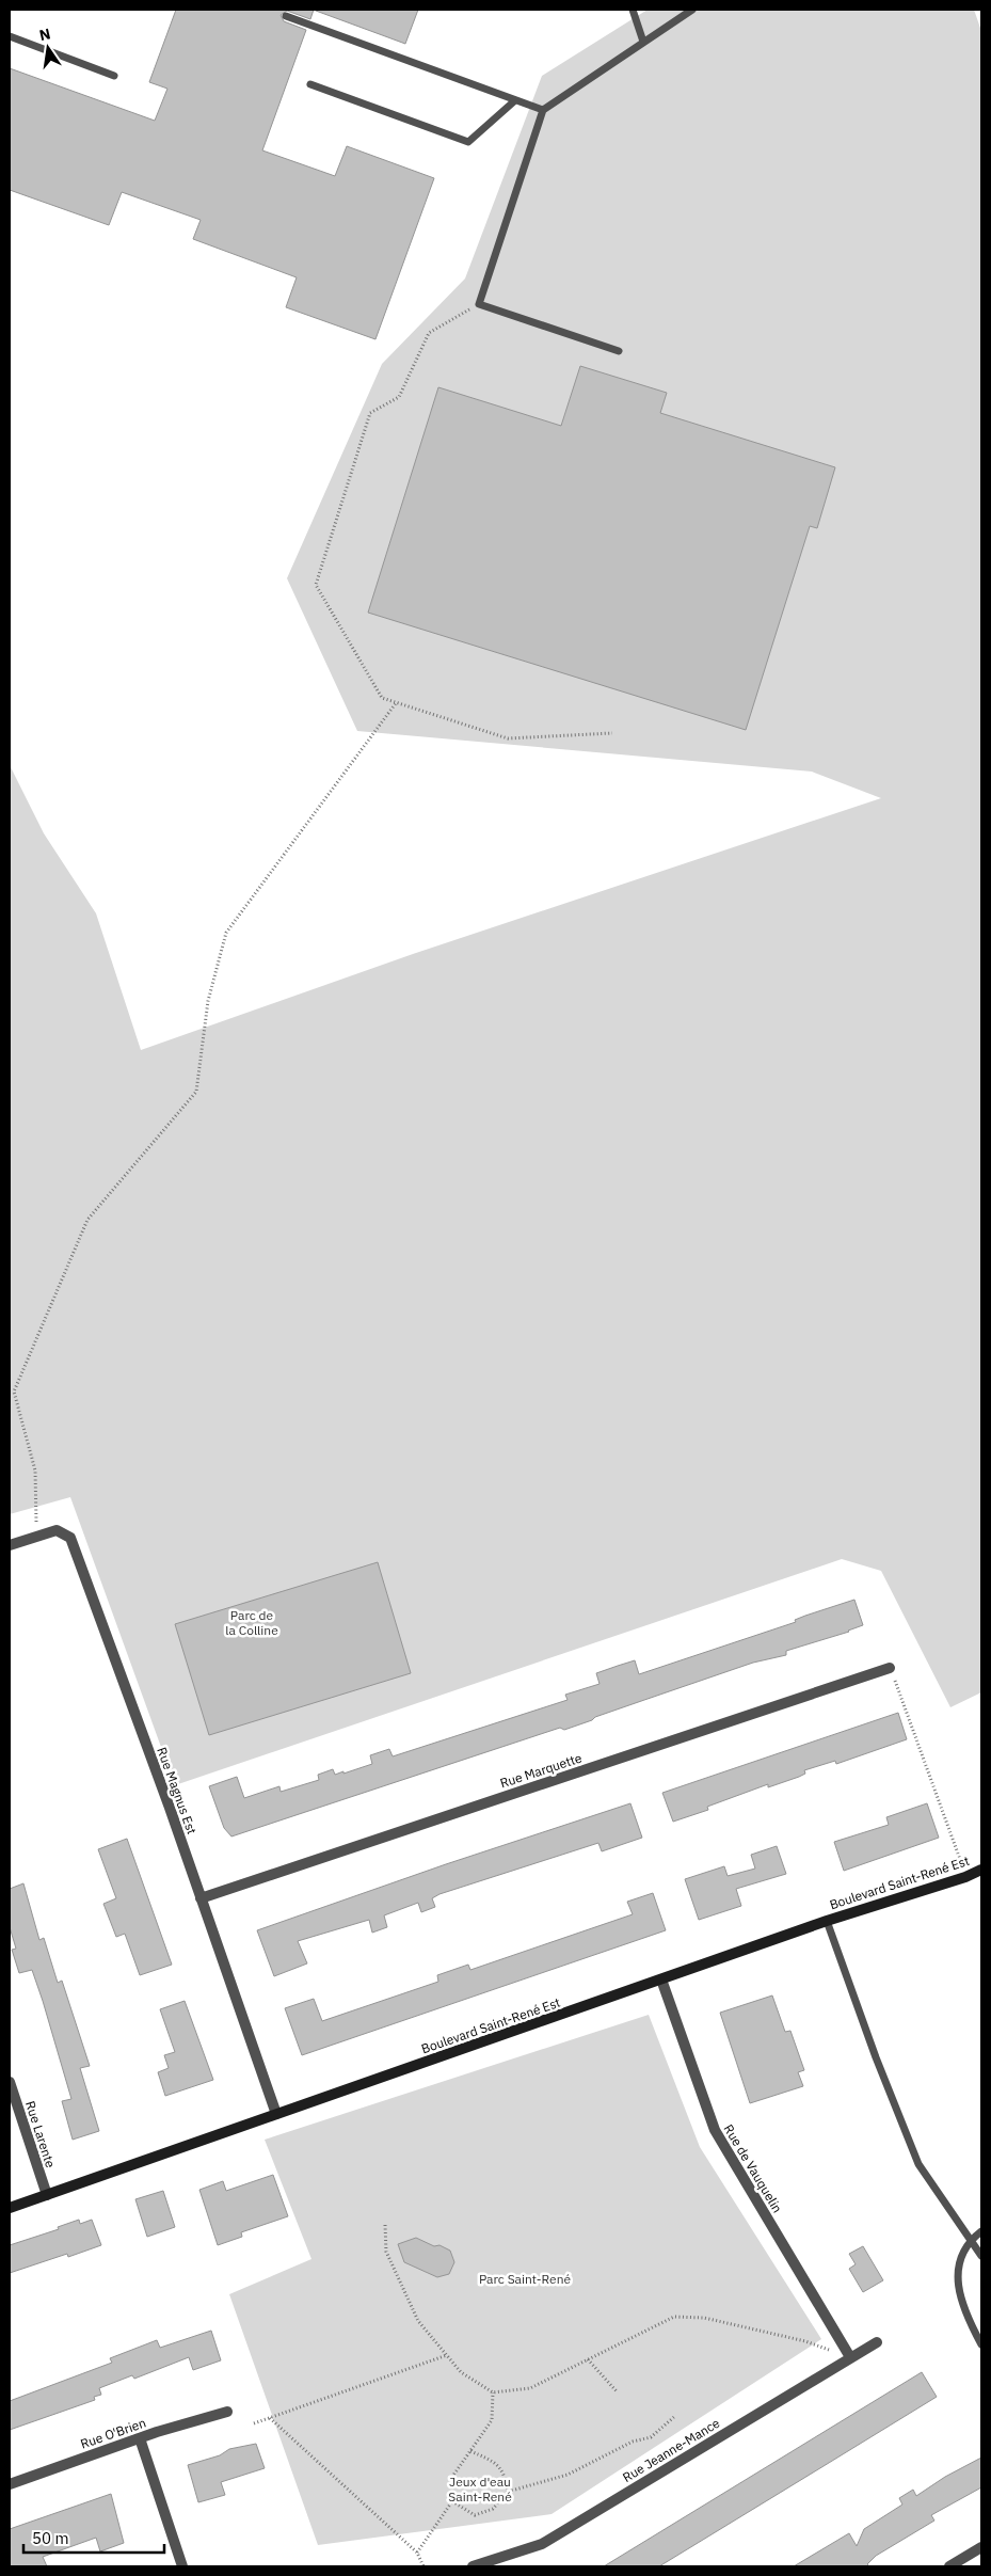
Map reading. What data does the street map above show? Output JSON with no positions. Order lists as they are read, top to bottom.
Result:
{
  "streets": {
    "street": [
      "Rue Marquette",
      "Rue Magnus Est",
      "Boulevard Saint-René Est",
      "Rue Larente",
      "Rue de Vauquelin",
      "Rue O'Brien",
      "Rue Jeanne-Mance"
    ]
  },
  "crossings": [
    ["Rue Marquette", "Rue Magnus Est"],
    ["Rue Magnus Est", "Boulevard Saint-René Est"],
    ["Boulevard Saint-René Est", "Rue Larente"],
    ["Boulevard Saint-René Est", "Rue de Vauquelin"],
    ["Rue de Vauquelin", "Rue Jeanne-Mance"]
  ],
  "parks": ["Parc de la Colline", "Parc Saint-René", "Jeux d'eau Saint-René"],
  "scale_bar": "50 m",
  "north": "top"
}
